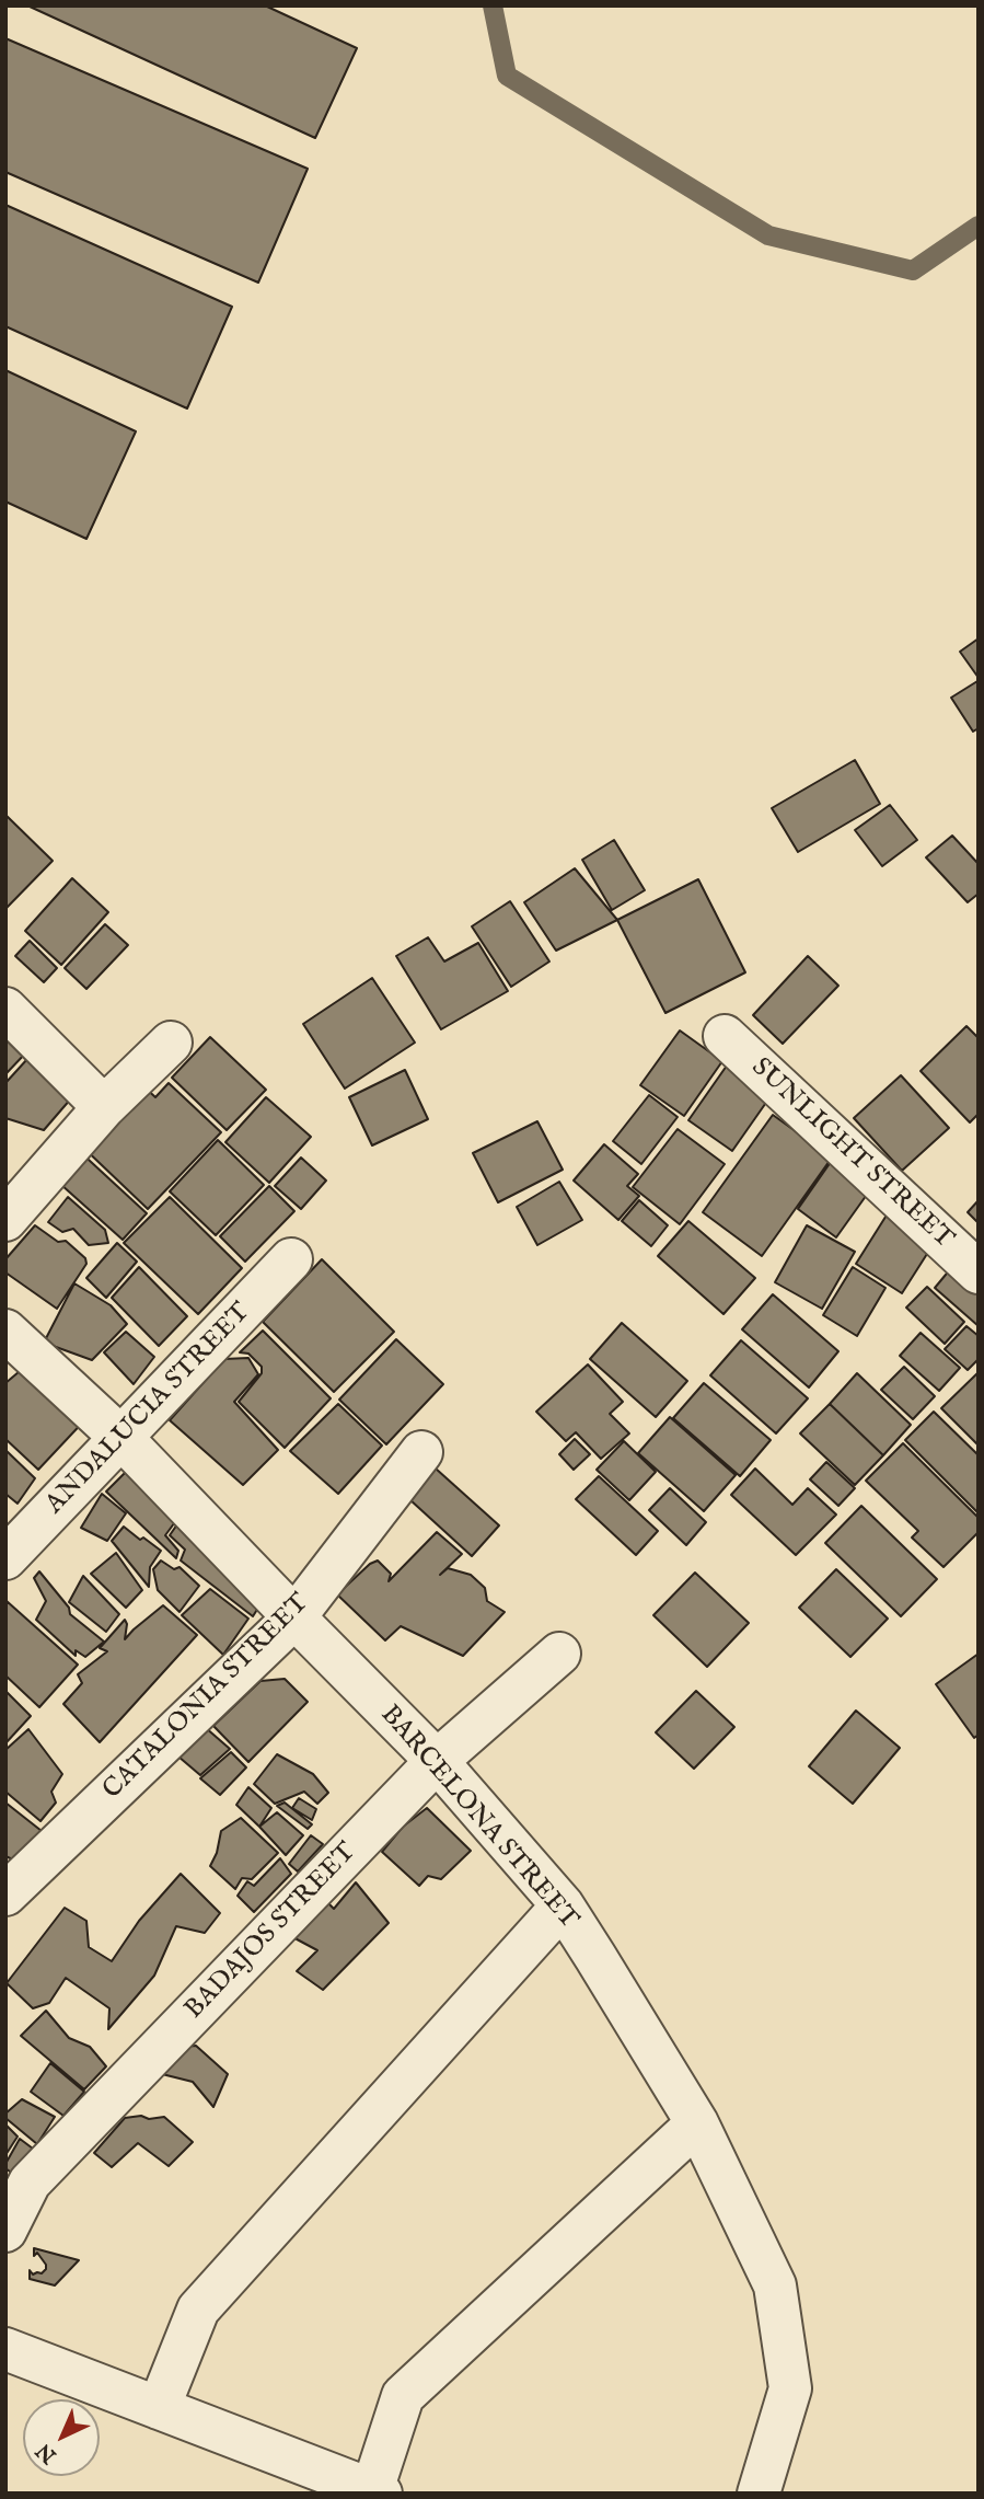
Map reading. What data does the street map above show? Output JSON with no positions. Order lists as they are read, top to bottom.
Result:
{
  "streets": {
    "street": [
      "SUNLIGHT STREET",
      "ANDALUCIA STREET",
      "CATALONIA STREET",
      "BARCELONA STREET",
      "BADAJOS STREET"
    ]
  },
  "crossings": [
    ["ANDALUCIA STREET", "BARCELONA STREET"],
    ["CATALONIA STREET", "BARCELONA STREET"],
    ["BARCELONA STREET", "BADAJOS STREET"]
  ],
  "north": "bottom left"
}
